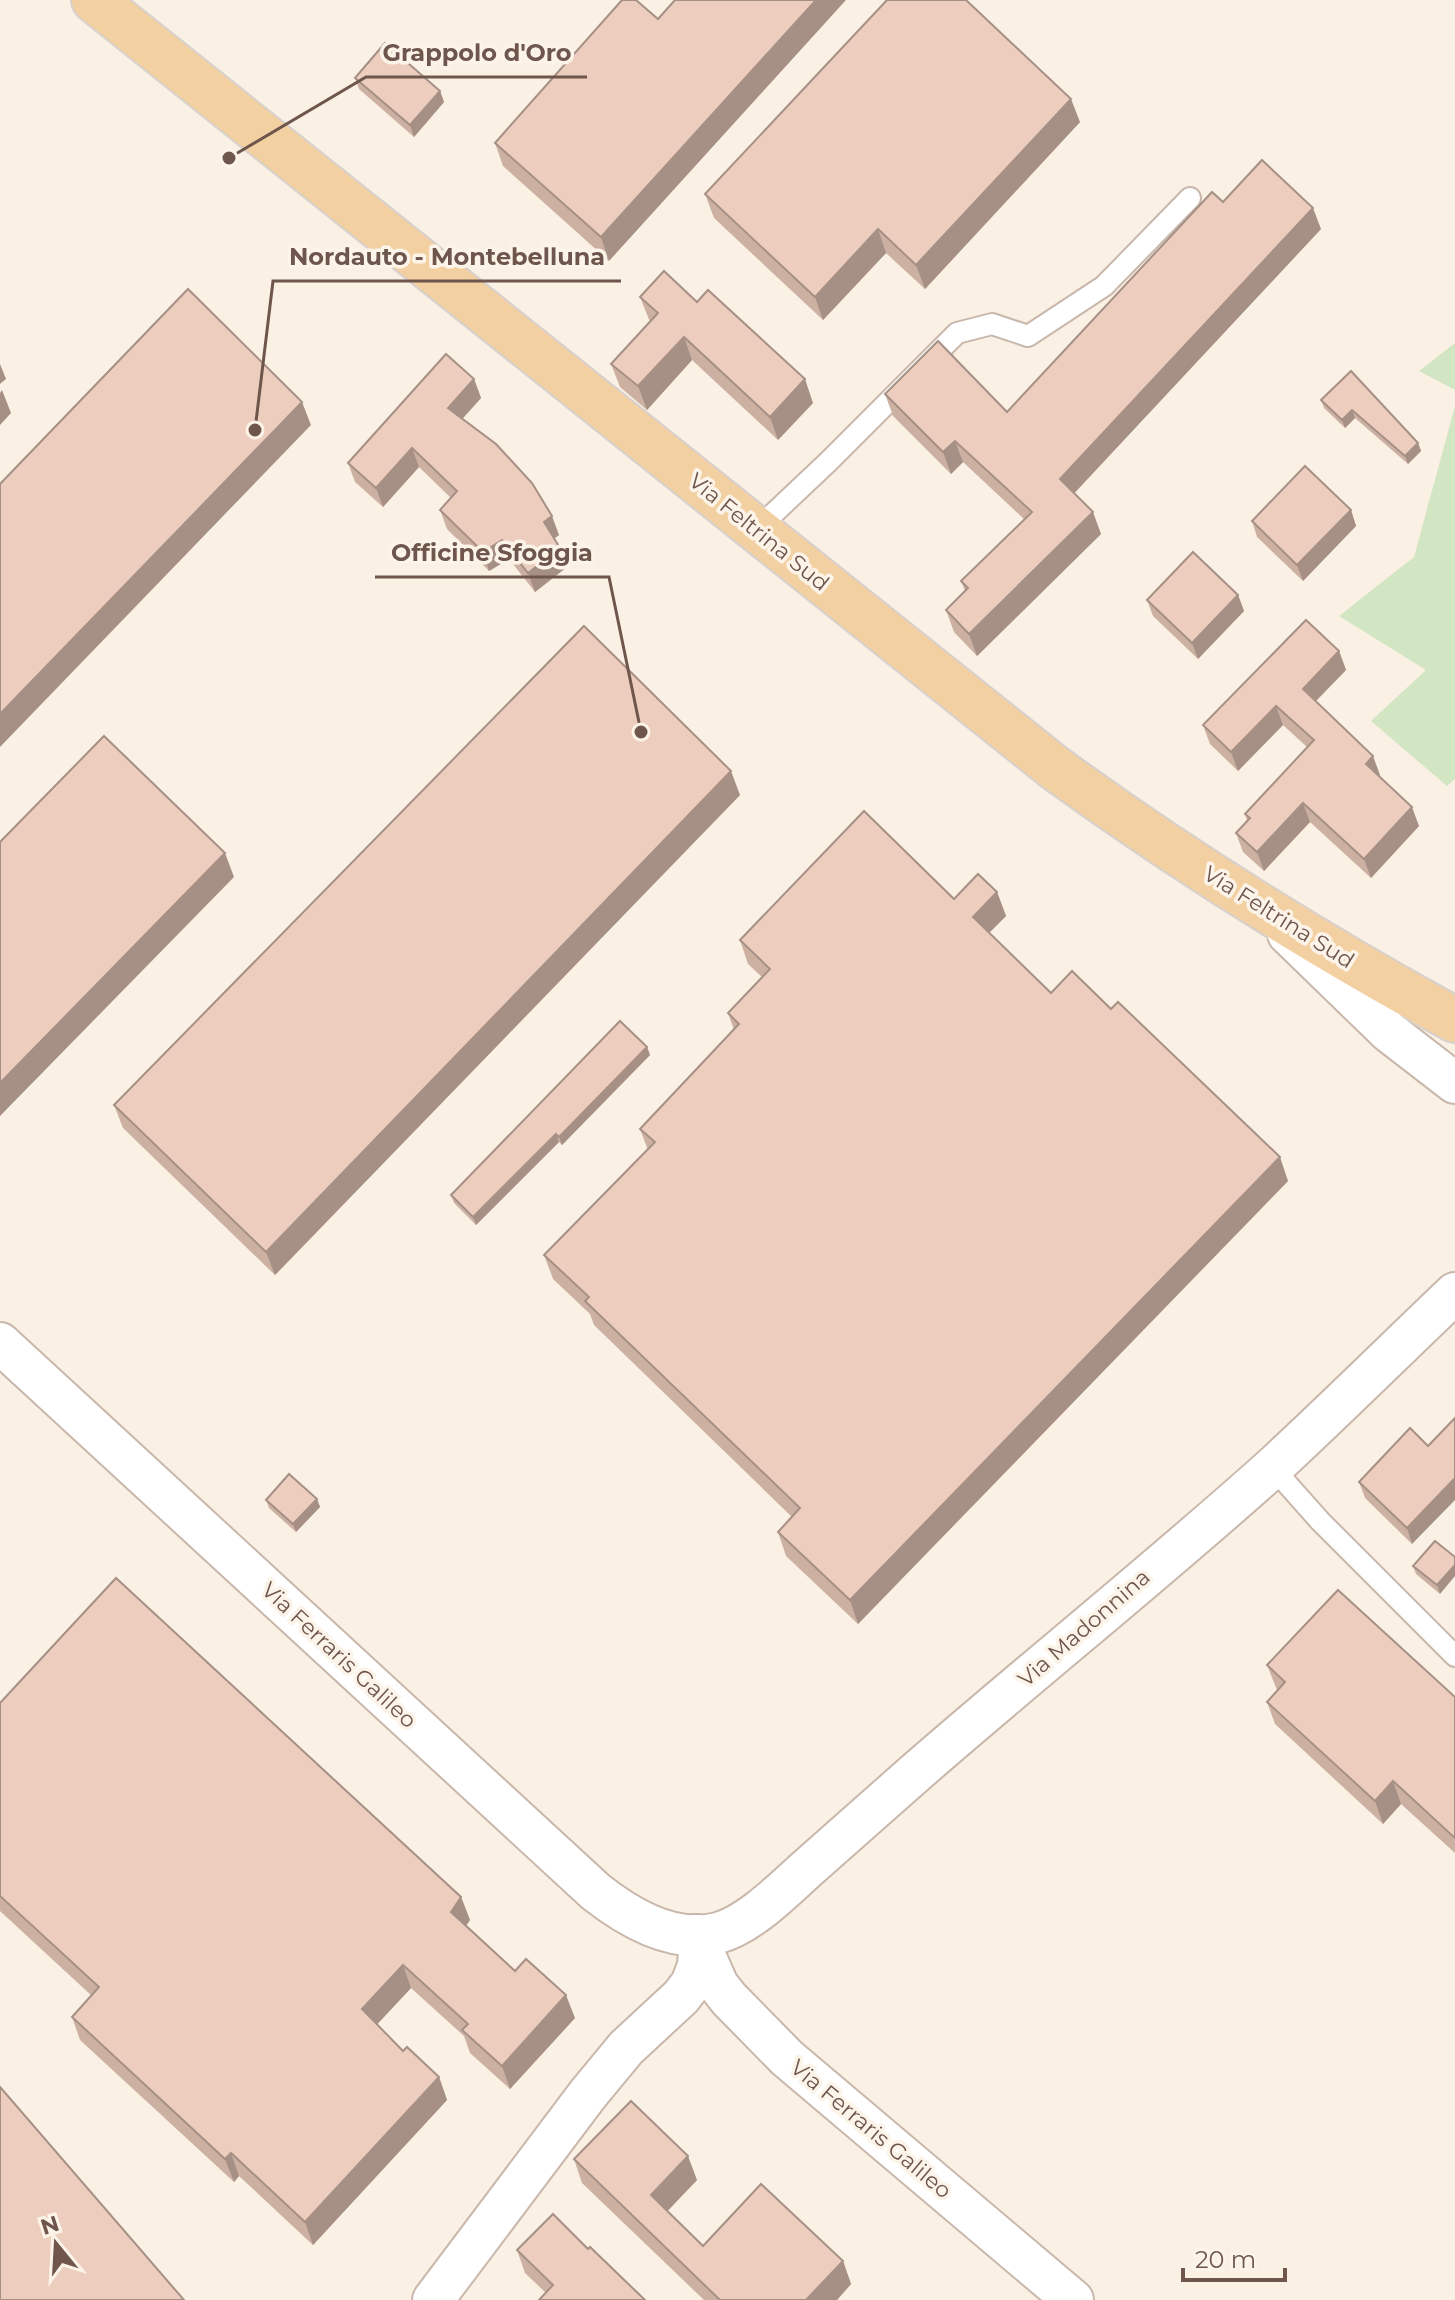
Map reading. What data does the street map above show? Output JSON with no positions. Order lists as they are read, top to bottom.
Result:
{
  "streets": {
    "main road": ["Via Feltrina Sud"],
    "street": ["Via Madonnina", "Via Ferraris Galileo"]
  },
  "crossings": [
    ["Via Madonnina", "Via Ferraris Galileo"]
  ],
  "places": ["Grappolo d'Oro", "Nordauto - Montebelluna", "Officine Sfoggia"],
  "scale_bar": "20 m",
  "north": "top"
}
